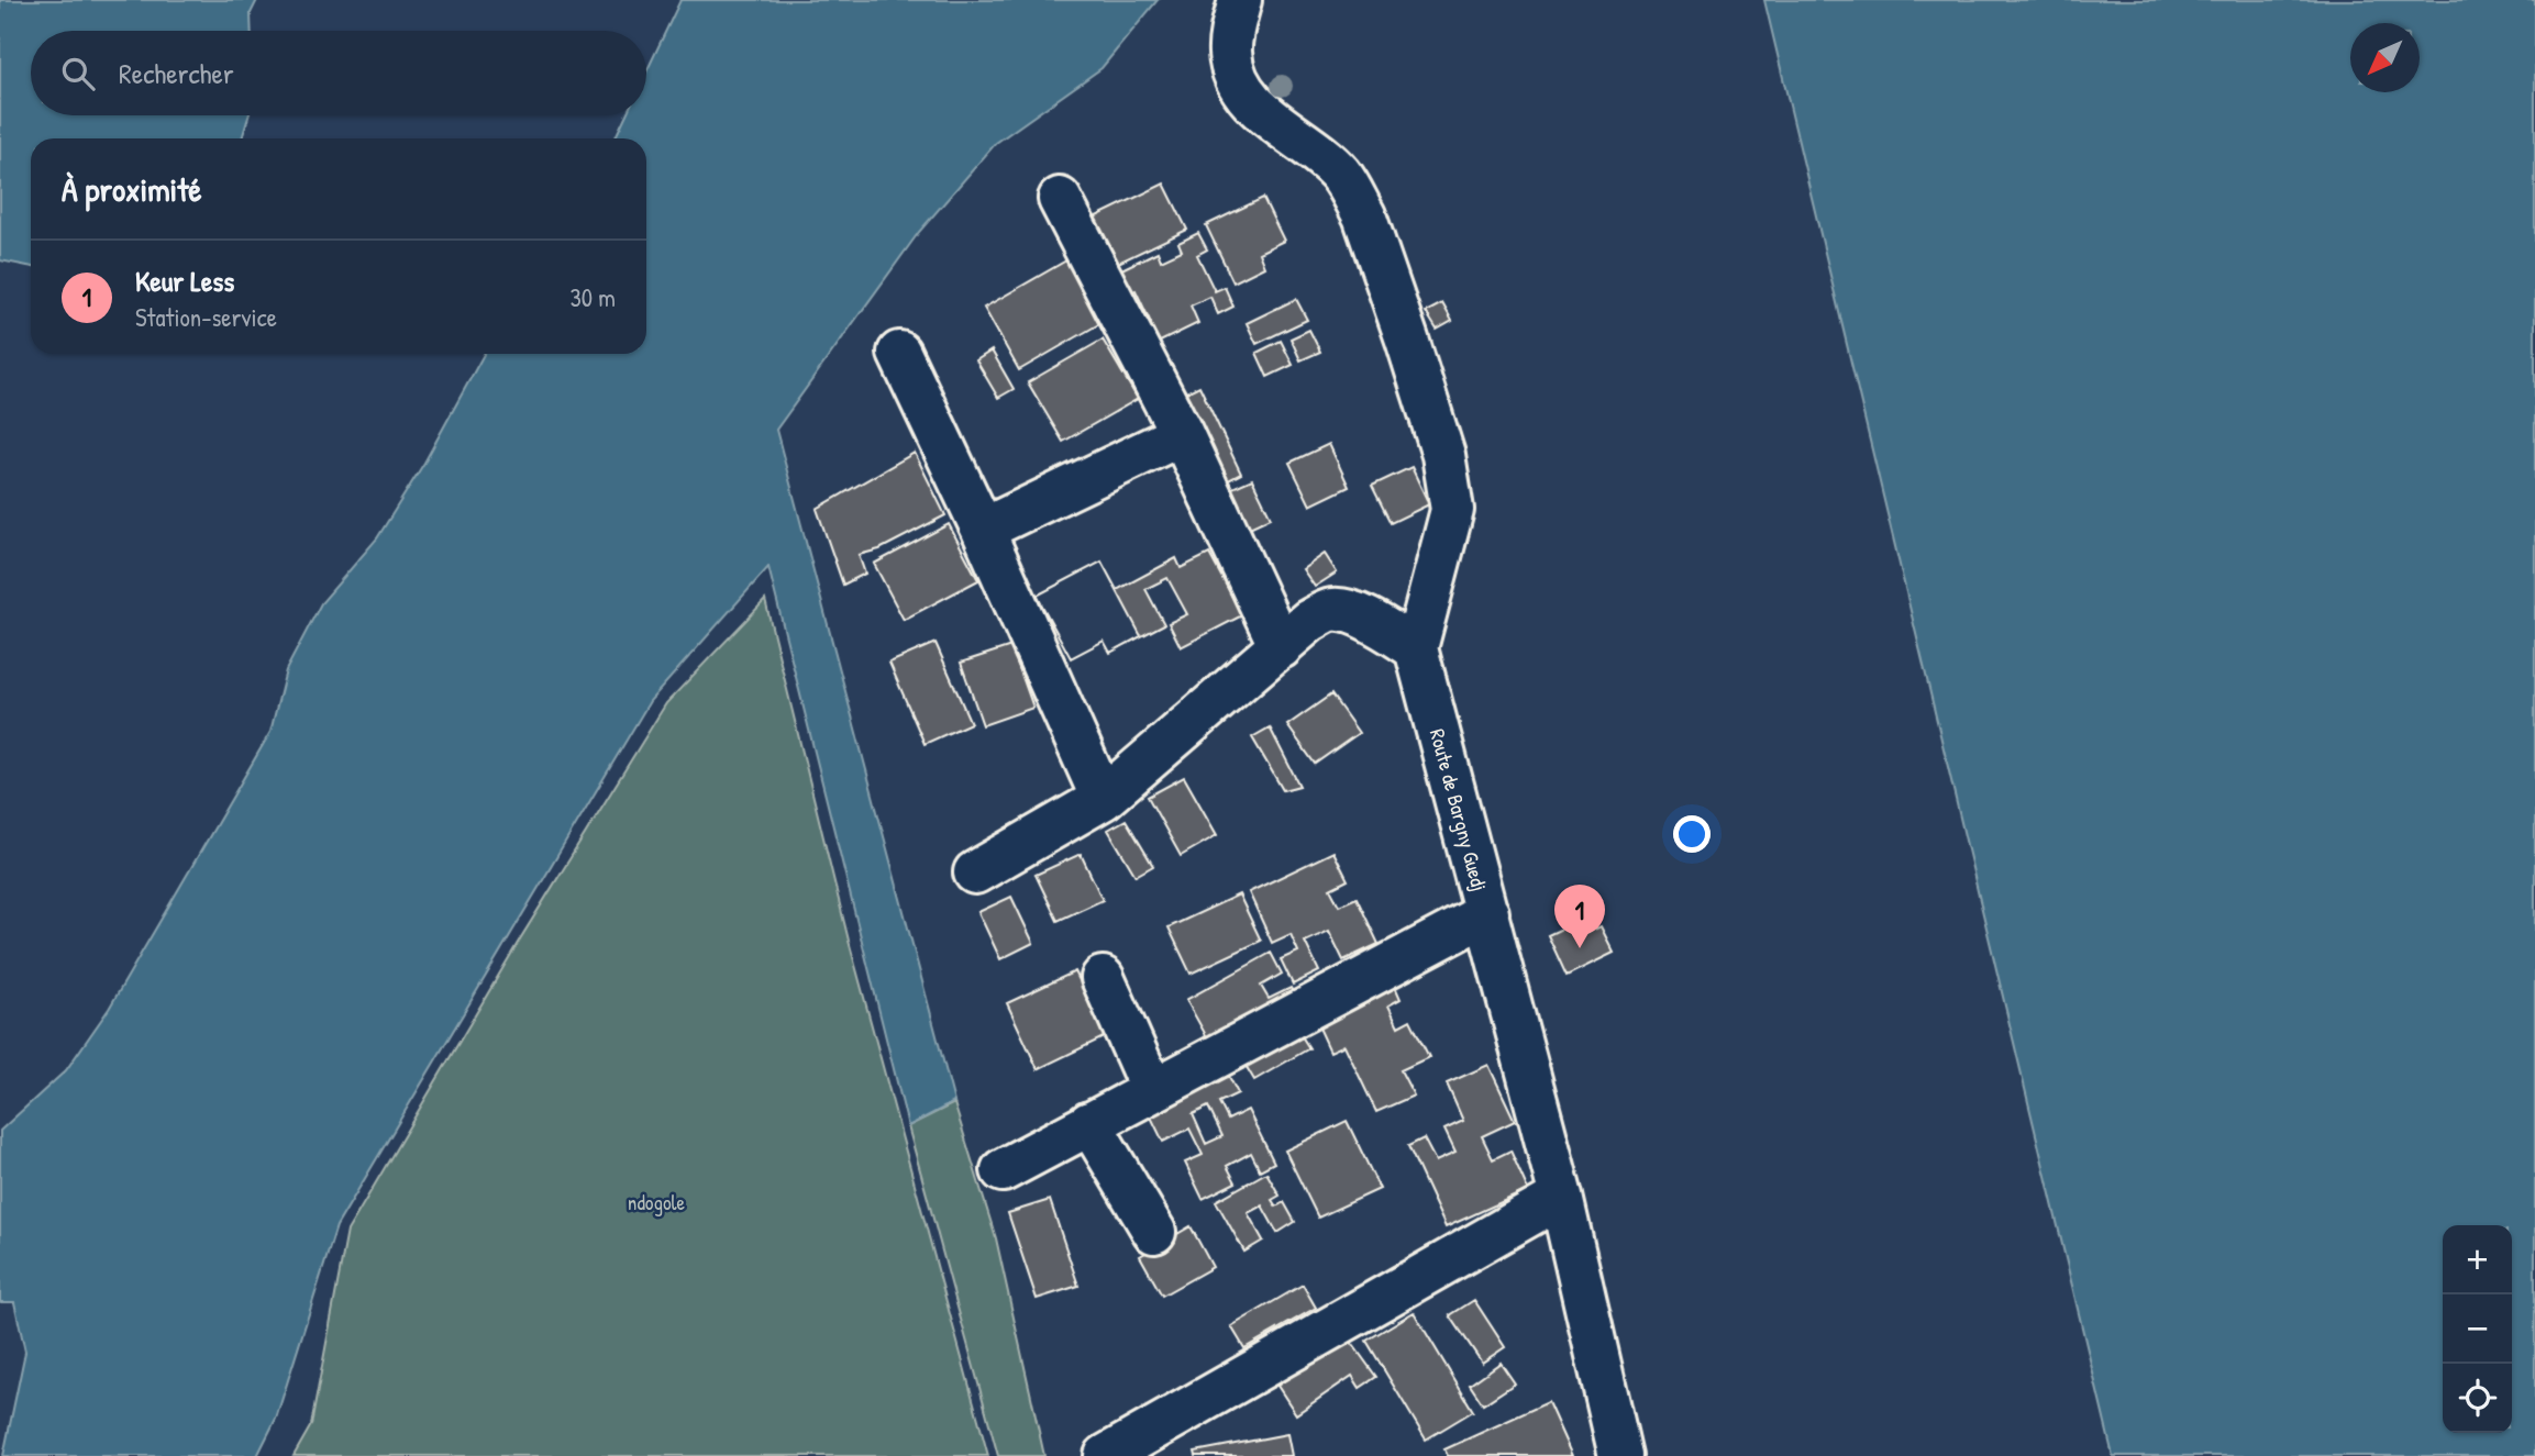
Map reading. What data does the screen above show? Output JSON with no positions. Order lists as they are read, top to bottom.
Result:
{
  "streets": {
    "street": ["Route de Bargny Guedj"]
  },
  "parks": ["ndogole"],
  "north": "bottom left",
  "page": {
    "search": "Rechercher",
    "heading": "À proximité",
    "list": [
      {
        "mark": "1",
        "name": "Keur Less",
        "note": "Station-service",
        "value": "30 m"
      }
    ],
    "pins": "1",
    "map_buttons": ["+", "−"]
  }
}
